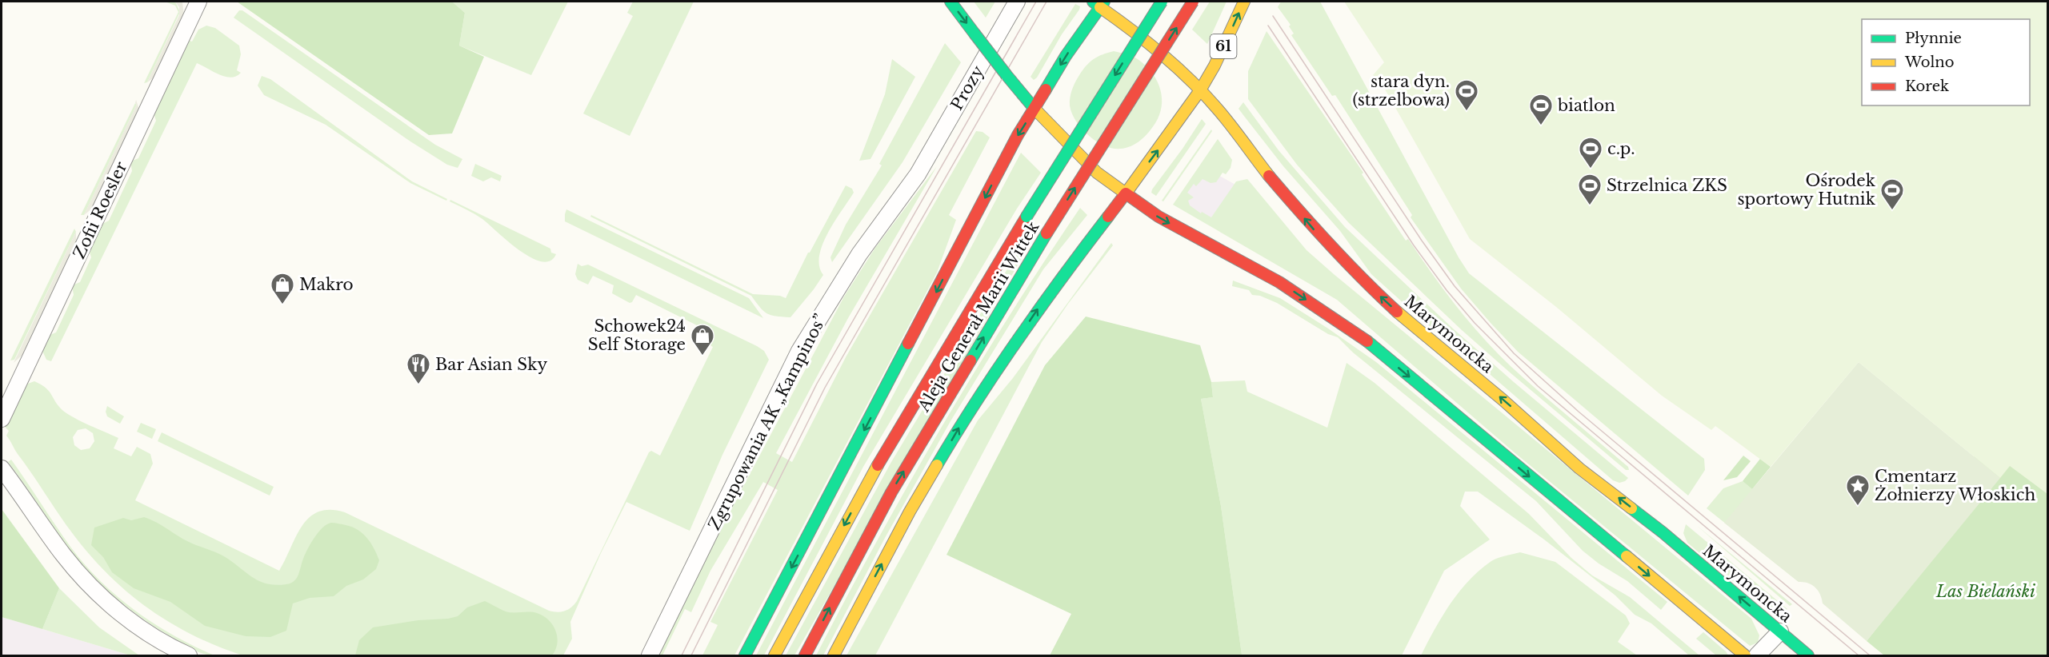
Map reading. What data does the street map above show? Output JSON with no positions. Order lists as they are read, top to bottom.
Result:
{
  "streets": {
    "main road": ["61", "Aleja Generał Marii Wittek", "Marymoncka"],
    "street": ["Prozy", "Zofii Roesler", "Zgrupowania AK „Kampinos”"]
  },
  "crossings": [
    ["61", "Marymoncka"],
    ["Prozy", "Zgrupowania AK „Kampinos”"]
  ],
  "parks": ["Las Bielański"],
  "places": {
    "sports": [
      "stara dyn. (strzelbowa)",
      "biatlon",
      "c.p.",
      "Strzelnica ZKS",
      "Ośrodek sportowy Hutnik"
    ],
    "shop": ["Makro", "Schowek24 Self Storage"],
    "restaurant": ["Bar Asian Sky"],
    "place": ["Cmentarz Żołnierzy Włoskich"]
  },
  "legend": ["Płynnie", "Wolno", "Korek"]
}
